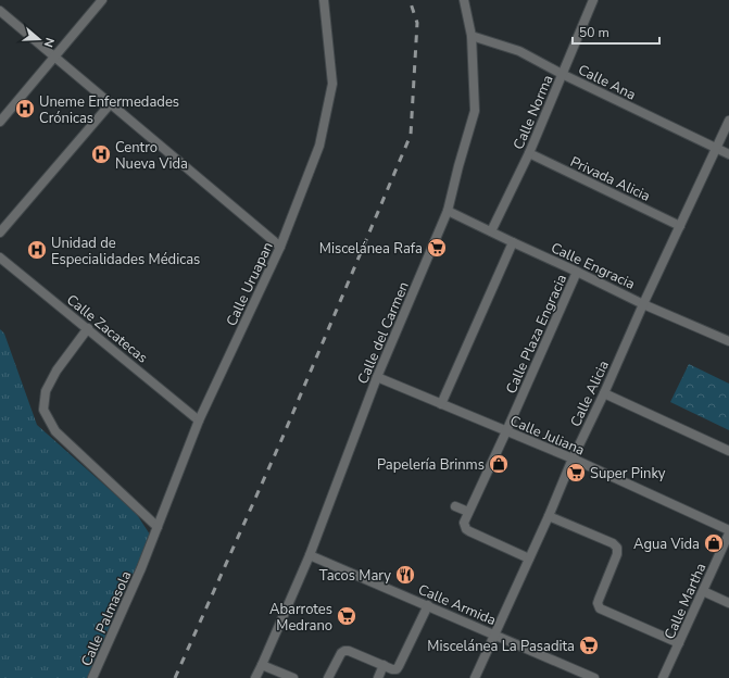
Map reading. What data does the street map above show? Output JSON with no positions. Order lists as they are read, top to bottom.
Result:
{
  "streets": {
    "street": [
      "Calle Ana",
      "Calle Norma",
      "Privada Alicia",
      "Calle Engracia",
      "Calle Uruapan",
      "Calle Zacatecas",
      "Calle del Carmen",
      "Calle Plaza Engracia",
      "Calle Alicia",
      "Calle Juliana",
      "Calle Martha",
      "Calle Armida",
      "Calle Palmasola"
    ]
  },
  "crossings": [
    ["Calle Ana", "Calle Norma"],
    ["Calle Ana", "Calle del Carmen"],
    ["Calle Ana", "Calle Alicia"],
    ["Calle Norma", "Privada Alicia"],
    ["Calle Norma", "Calle Engracia"],
    ["Privada Alicia", "Calle Alicia"],
    ["Calle Engracia", "Calle del Carmen"],
    ["Calle Engracia", "Calle Plaza Engracia"],
    ["Calle Engracia", "Calle Alicia"],
    ["Calle Uruapan", "Calle Zacatecas"],
    ["Calle Uruapan", "Calle Palmasola"],
    ["Calle del Carmen", "Calle Juliana"],
    ["Calle del Carmen", "Calle Armida"],
    ["Calle Plaza Engracia", "Calle Alicia"],
    ["Calle Plaza Engracia", "Calle Juliana"],
    ["Calle Alicia", "Calle Juliana"],
    ["Calle Alicia", "Calle Armida"]
  ],
  "places": {
    "hospital": ["Uneme Enfermedades Crónicas", "Centro Nueva Vida", "Unidad de Especialidades Médicas"],
    "supermarket": [
      "Miscelánea Rafa",
      "Super Pinky",
      "Abarrotes Medrano",
      "Miscelánea La Pasadita"
    ],
    "shop": ["Papelería Brinms", "Agua Vida"],
    "restaurant": ["Tacos Mary"]
  },
  "scale_bar": "50 m",
  "north": "right"
}
